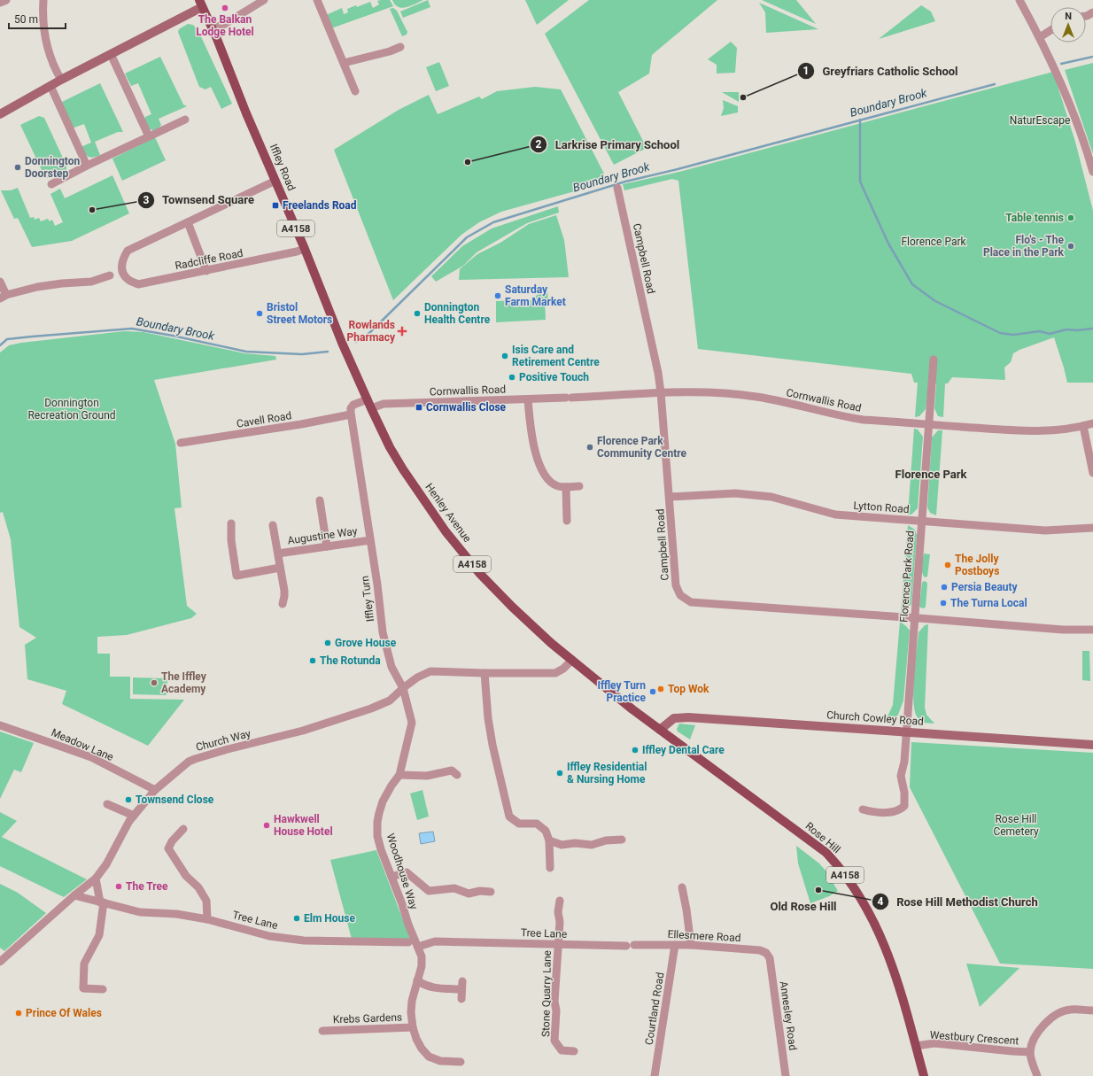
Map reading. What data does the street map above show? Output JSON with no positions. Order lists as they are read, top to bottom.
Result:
{
  "streets": {
    "main road": [
      "Iffley Road",
      "A4158",
      "Henley Avenue",
      "Church Cowley Road",
      "Rose Hill"
    ],
    "street": [
      "Campbell Road",
      "Radcliffe Road",
      "Cornwallis Road",
      "Cavell Road",
      "Lytton Road",
      "Augustine Way",
      "Florence Park Road",
      "Iffley Turn",
      "Church Way",
      "Meadow Lane",
      "Woodhouse Way",
      "Tree Lane",
      "Ellesmere Road",
      "Stone Quarry Lane",
      "Courtland Road",
      "Annesley Road",
      "Krebs Gardens",
      "Westbury Crescent"
    ]
  },
  "crossings": [
    ["Iffley Road", "Radcliffe Road"],
    ["Iffley Road", "Henley Avenue"],
    ["Campbell Road", "Cornwallis Road"],
    ["Campbell Road", "Lytton Road"],
    ["Campbell Road", "Florence Park Road"],
    ["Cornwallis Road", "Henley Avenue"],
    ["Cornwallis Road", "Florence Park Road"],
    ["Cavell Road", "Iffley Turn"],
    ["Lytton Road", "Florence Park Road"],
    ["Henley Avenue", "Church Cowley Road"],
    ["Henley Avenue", "Rose Hill"],
    ["Augustine Way", "Iffley Turn"],
    ["Florence Park Road", "Church Cowley Road"],
    ["Iffley Turn", "Church Way"],
    ["Iffley Turn", "Woodhouse Way"],
    ["Church Cowley Road", "Rose Hill"],
    ["Church Way", "Meadow Lane"],
    ["Church Way", "Woodhouse Way"],
    ["Church Way", "Tree Lane"],
    ["Rose Hill", "Westbury Crescent"],
    ["Woodhouse Way", "Tree Lane"],
    ["Woodhouse Way", "Krebs Gardens"],
    ["Tree Lane", "Ellesmere Road"],
    ["Tree Lane", "Stone Quarry Lane"],
    ["Ellesmere Road", "Courtland Road"],
    ["Ellesmere Road", "Annesley Road"]
  ],
  "districts": ["Florence Park", "Old Rose Hill"],
  "water": ["Boundary Brook"],
  "parks": [
    "NaturEscape",
    "Florence Park",
    "Donnington Recreation Ground",
    "Rose Hill Cemetery"
  ],
  "places": {
    "other": [
      "The Balkan Lodge Hotel",
      "Greyfriars Catholic School",
      "Larkrise Primary School",
      "Donnington Doorstep",
      "Townsend Square",
      "Table tennis",
      "Flo's - The Place in the Park",
      "Saturday Farm Market",
      "Bristol Street Motors",
      "Donnington Health Centre",
      "Isis Care and Retirement Centre",
      "Positive Touch",
      "Florence Park Community Centre",
      "The Jolly Postboys",
      "Persia Beauty",
      "The Turna Local",
      "Grove House",
      "The Rotunda",
      "The Iffley Academy",
      "Top Wok",
      "Iffley Turn Practice",
      "Iffley Dental Care",
      "Iffley Residential & Nursing Home",
      "Townsend Close",
      "Hawkwell House Hotel",
      "The Tree",
      "Rose Hill Methodist Church",
      "Elm House",
      "Prince Of Wales"
    ],
    "transit": ["Freelands Road", "Cornwallis Close"],
    "health": ["Rowlands Pharmacy"]
  },
  "scale_bar": "50 m",
  "north": "top"
}
